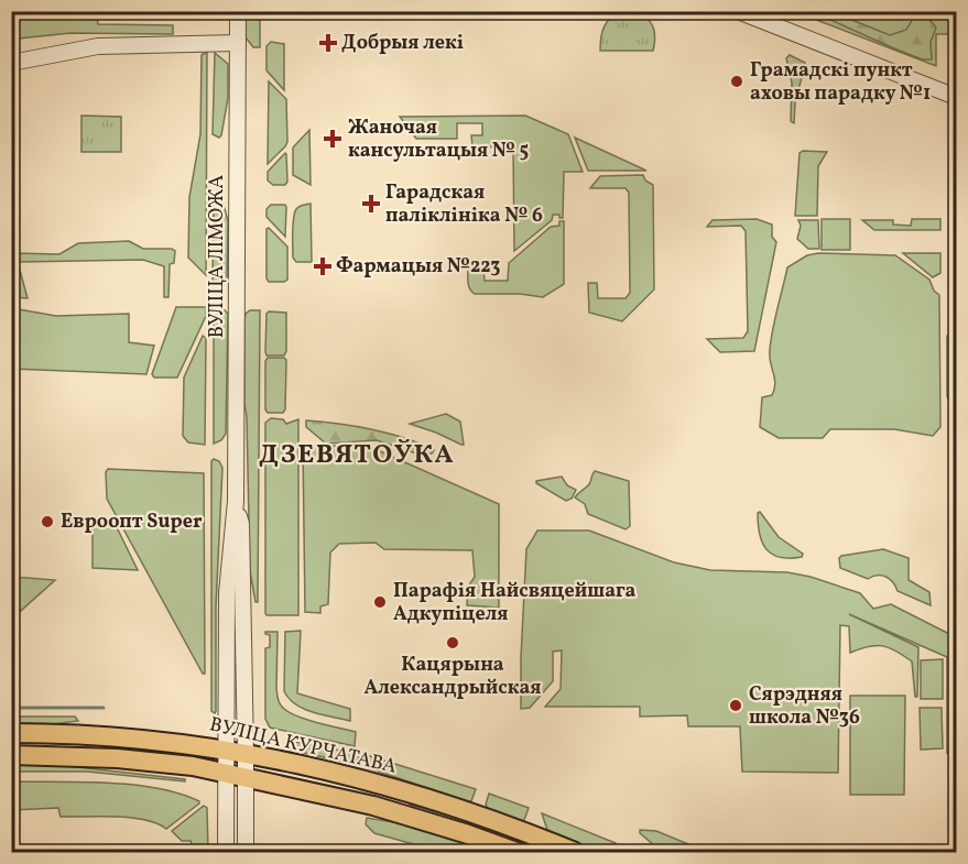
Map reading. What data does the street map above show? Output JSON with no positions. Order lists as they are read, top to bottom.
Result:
{
  "streets": {
    "main road": ["ВУЛІЦА КУРЧАТАВА"],
    "street": ["ВУЛІЦА ЛІМОЖА"]
  },
  "crossings": [
    ["ВУЛІЦА ЛІМОЖА", "ВУЛІЦА КУРЧАТАВА"]
  ],
  "districts": ["ДЗЕВЯТОЎКА"],
  "places": {
    "health": [
      "Добрыя лекі",
      "Жаночая кансультацыя № 5",
      "Гарадская паліклініка № 6",
      "Фармацыя №223"
    ],
    "other": [
      "Грамадскі пункт аховы парадку №1",
      "Евроопт Super",
      "Парафія Найсвяцейшага Адкупіцеля",
      "Кацярына Александрыйская",
      "Сярэдняя школа №36"
    ]
  }
}
